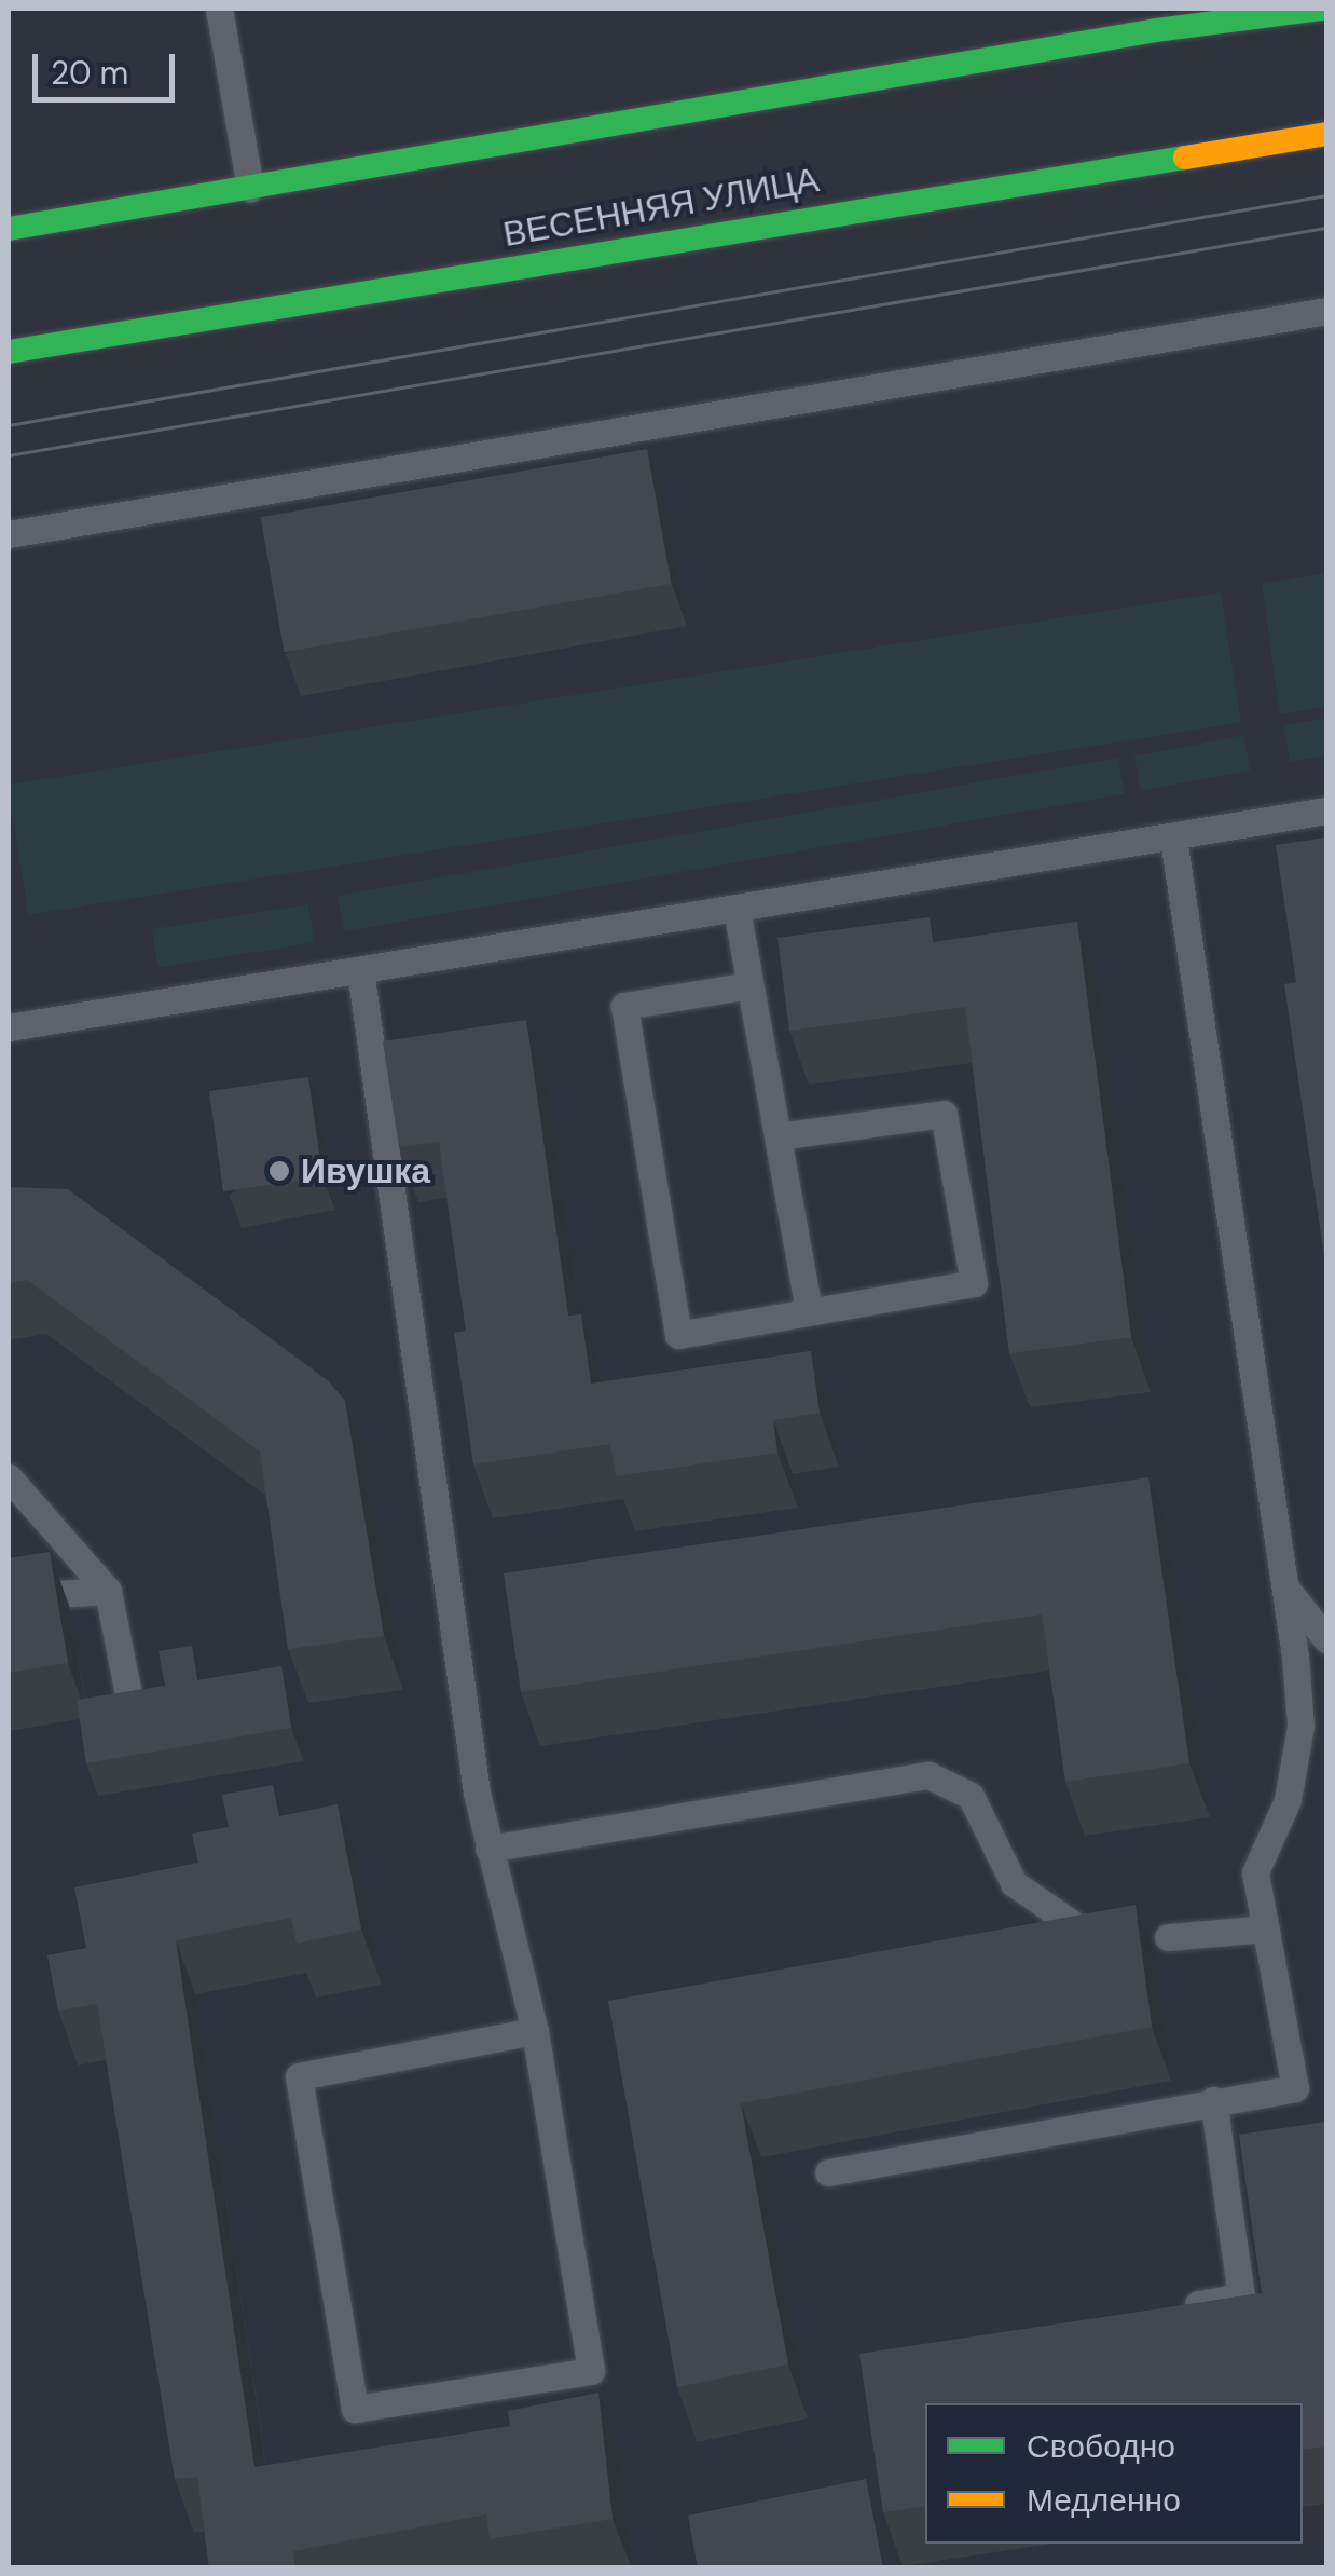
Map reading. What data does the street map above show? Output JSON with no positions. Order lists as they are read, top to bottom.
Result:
{
  "streets": {
    "street": ["ВЕСЕННЯЯ УЛИЦА"]
  },
  "places": ["Ивушка"],
  "legend": ["Свободно", "Медленно"],
  "scale_bar": "20 m"
}
